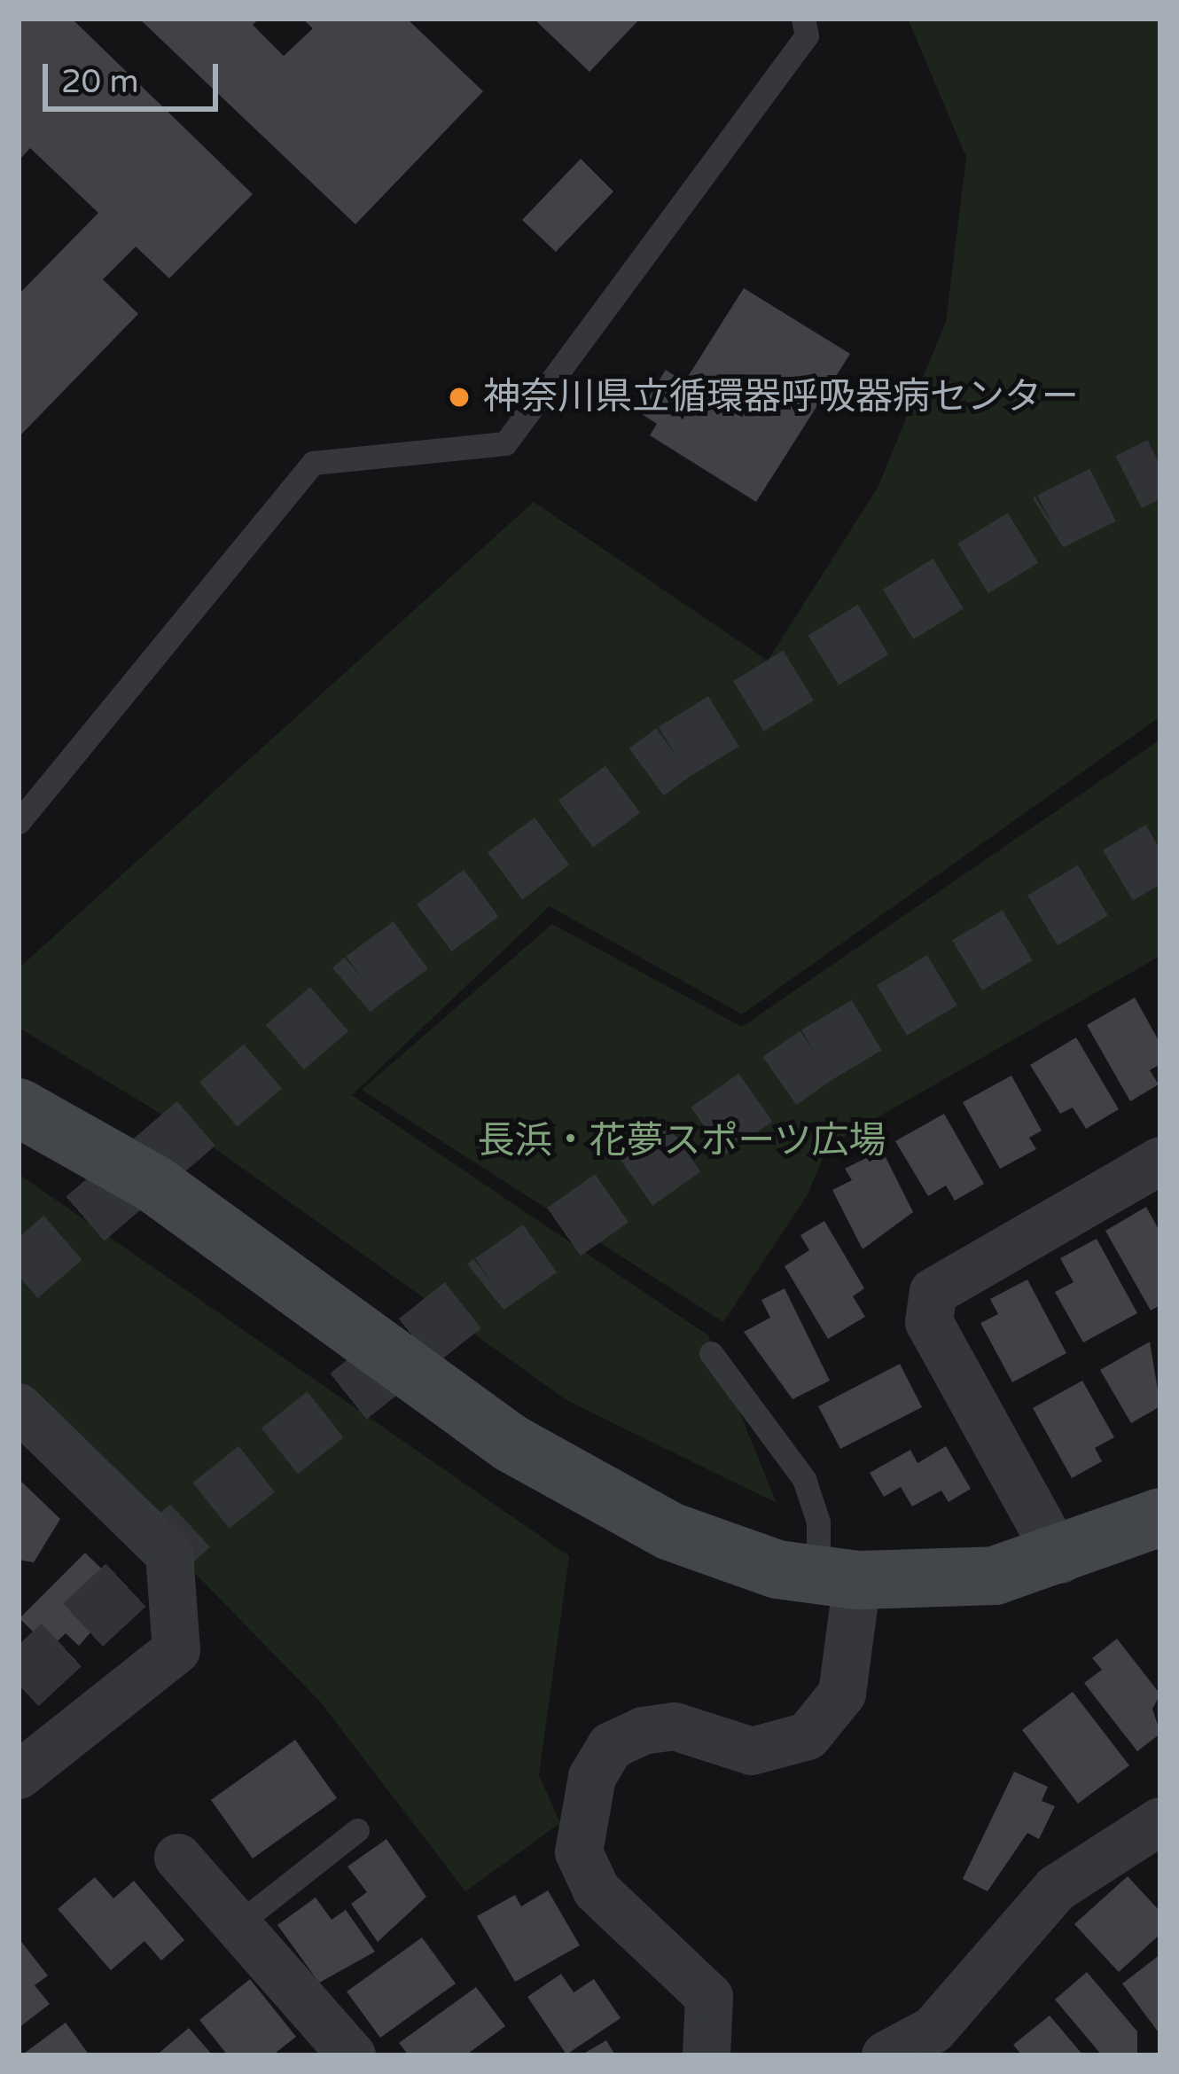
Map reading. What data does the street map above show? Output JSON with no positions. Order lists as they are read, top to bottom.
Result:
{
  "parks": ["長浜・花夢スポーツ広場"],
  "places": ["神奈川県立循環器呼吸器病センター"],
  "scale_bar": "20 m"
}
